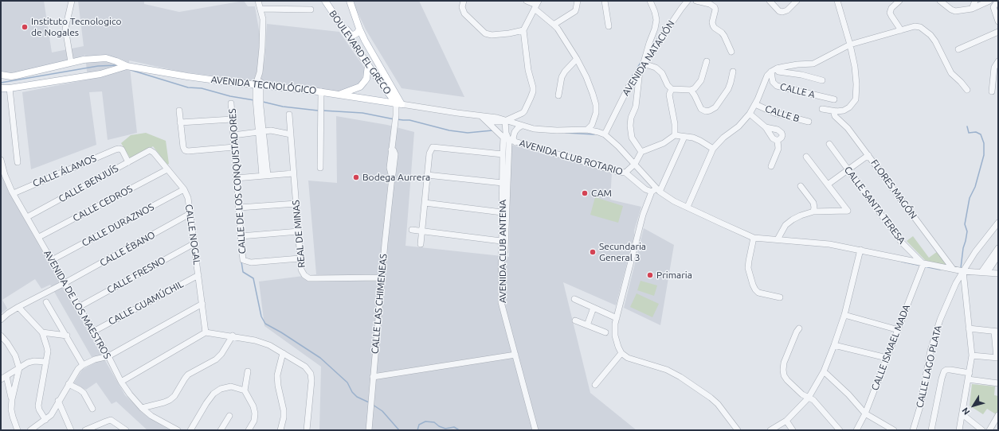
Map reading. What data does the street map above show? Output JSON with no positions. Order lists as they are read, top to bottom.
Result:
{
  "streets": {
    "main road": ["BOULEVARD EL GRECO", "AVENIDA TECNOLÓGICO"],
    "street": [
      "AVENIDA NATACIÓN",
      "CALLE A",
      "CALLE B",
      "AVENIDA CLUB ROTARIO",
      "CALLE ÁLAMOS",
      "CALLE DE LOS CONQUISTADORES",
      "CALLE BENJUÍS",
      "FLORES MAGÓN",
      "CALLE CEDROS",
      "CALLE SANTA TERESA",
      "CALLE DURAZNOS",
      "REAL DE MINAS",
      "CALLE NOGAL",
      "CALLE ÉBANO",
      "AVENIDA CLUB ANTENA",
      "CALLE FRESNO",
      "CALLE GUAMÚCHIL",
      "CALLE LAS CHIMENEAS",
      "AVENIDA DE LOS MAESTROS",
      "CALLE ISMAEL MADA",
      "CALLE LAGO PLATA"
    ]
  },
  "crossings": [
    ["BOULEVARD EL GRECO", "AVENIDA TECNOLÓGICO"],
    ["BOULEVARD EL GRECO", "CALLE LAS CHIMENEAS"],
    ["AVENIDA TECNOLÓGICO", "CALLE LAS CHIMENEAS"],
    ["AVENIDA CLUB ROTARIO", "AVENIDA CLUB ANTENA"],
    ["CALLE ÁLAMOS", "CALLE BENJUÍS"],
    ["CALLE ÁLAMOS", "AVENIDA DE LOS MAESTROS"],
    ["CALLE DE LOS CONQUISTADORES", "REAL DE MINAS"],
    ["CALLE BENJUÍS", "CALLE NOGAL"],
    ["CALLE BENJUÍS", "AVENIDA DE LOS MAESTROS"],
    ["CALLE CEDROS", "CALLE NOGAL"],
    ["CALLE CEDROS", "AVENIDA DE LOS MAESTROS"],
    ["CALLE SANTA TERESA", "CALLE ISMAEL MADA"],
    ["CALLE DURAZNOS", "CALLE NOGAL"],
    ["CALLE DURAZNOS", "AVENIDA DE LOS MAESTROS"],
    ["REAL DE MINAS", "CALLE LAS CHIMENEAS"],
    ["CALLE NOGAL", "CALLE ÉBANO"],
    ["CALLE NOGAL", "CALLE FRESNO"],
    ["CALLE NOGAL", "CALLE GUAMÚCHIL"],
    ["CALLE ÉBANO", "AVENIDA DE LOS MAESTROS"],
    ["CALLE FRESNO", "AVENIDA DE LOS MAESTROS"],
    ["CALLE GUAMÚCHIL", "AVENIDA DE LOS MAESTROS"]
  ],
  "places": [
    "Instituto Tecnologico de Nogales",
    "Bodega Aurrera",
    "CAM",
    "Secundaria General 3",
    "Primaria"
  ],
  "north": "bottom left"
}
